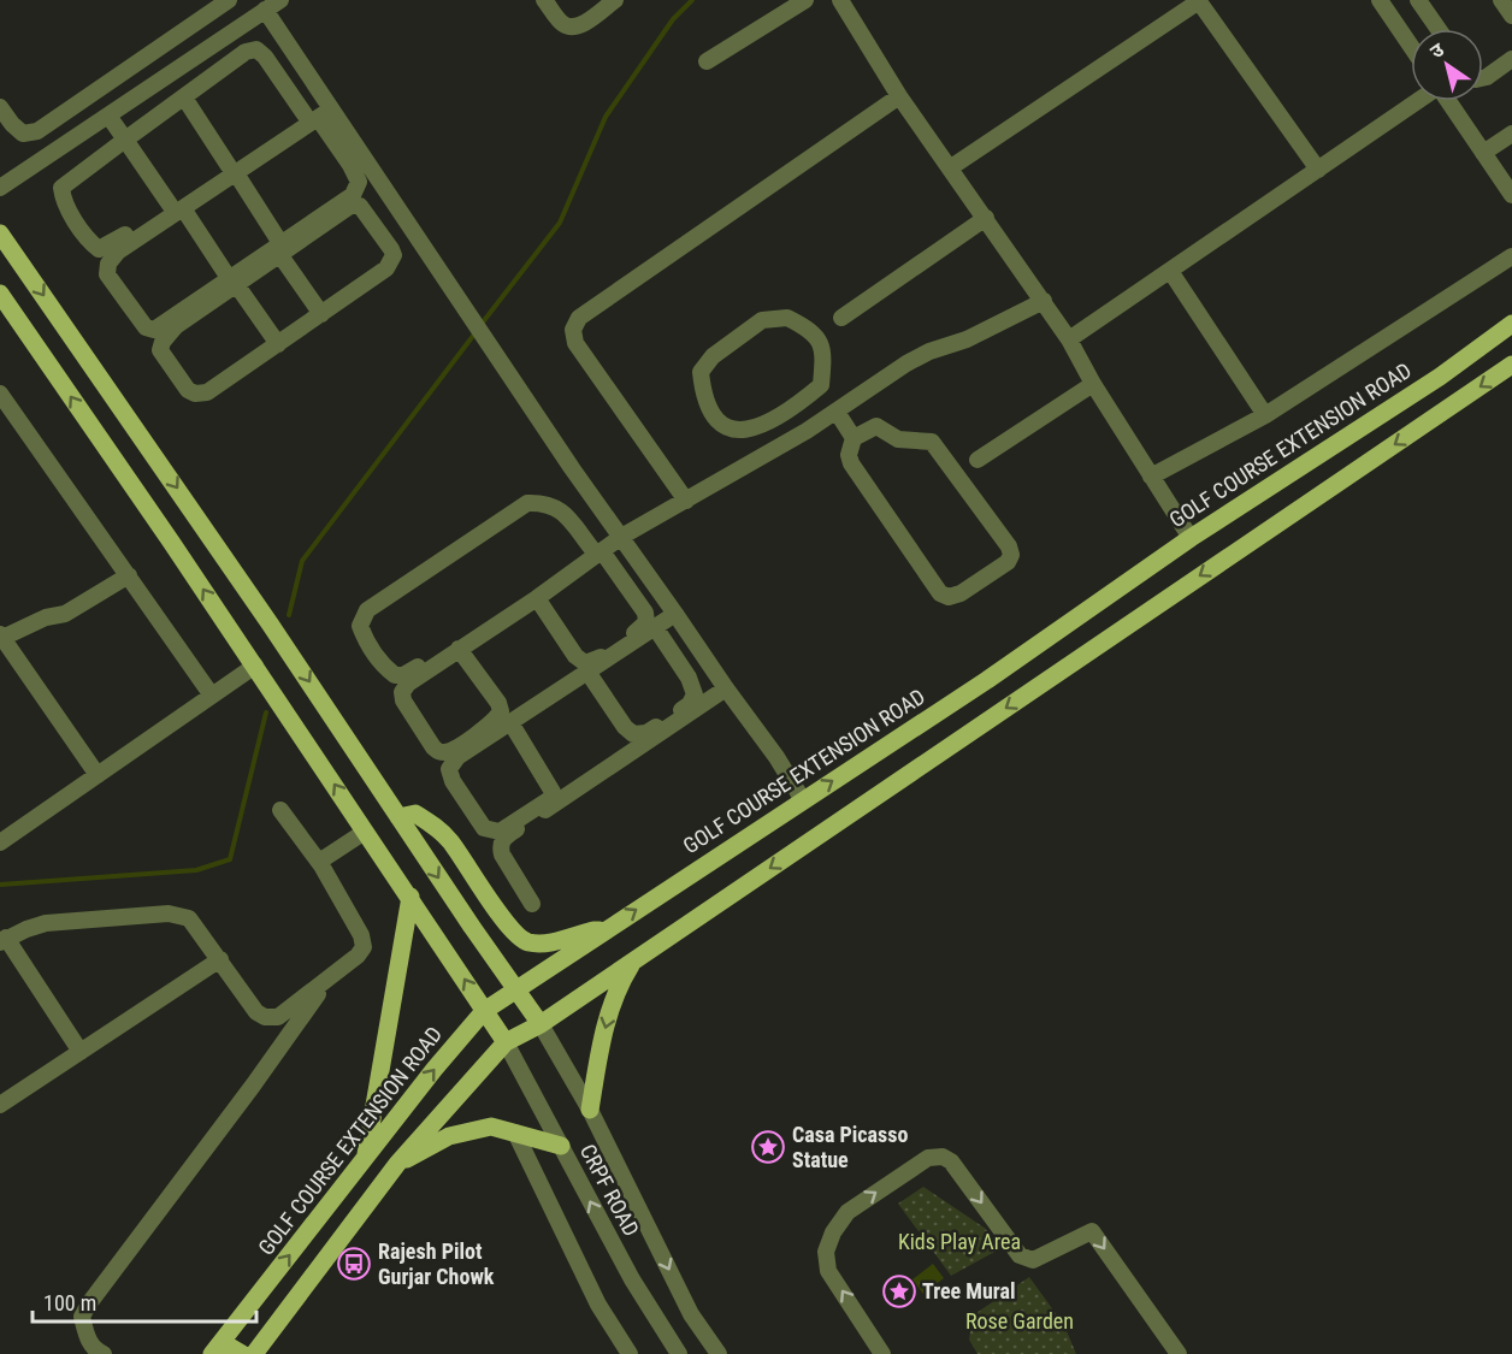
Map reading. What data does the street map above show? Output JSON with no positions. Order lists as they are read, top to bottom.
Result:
{
  "streets": {
    "main road": ["GOLF COURSE EXTENSION ROAD"],
    "street": ["CRPF ROAD"]
  },
  "parks": ["Kids Play Area", "Rose Garden"],
  "places": {
    "place": ["Casa Picasso Statue", "Tree Mural"],
    "bus stop": ["Rajesh Pilot Gurjar Chowk"]
  },
  "scale_bar": "100 m",
  "north": "top left"
}
